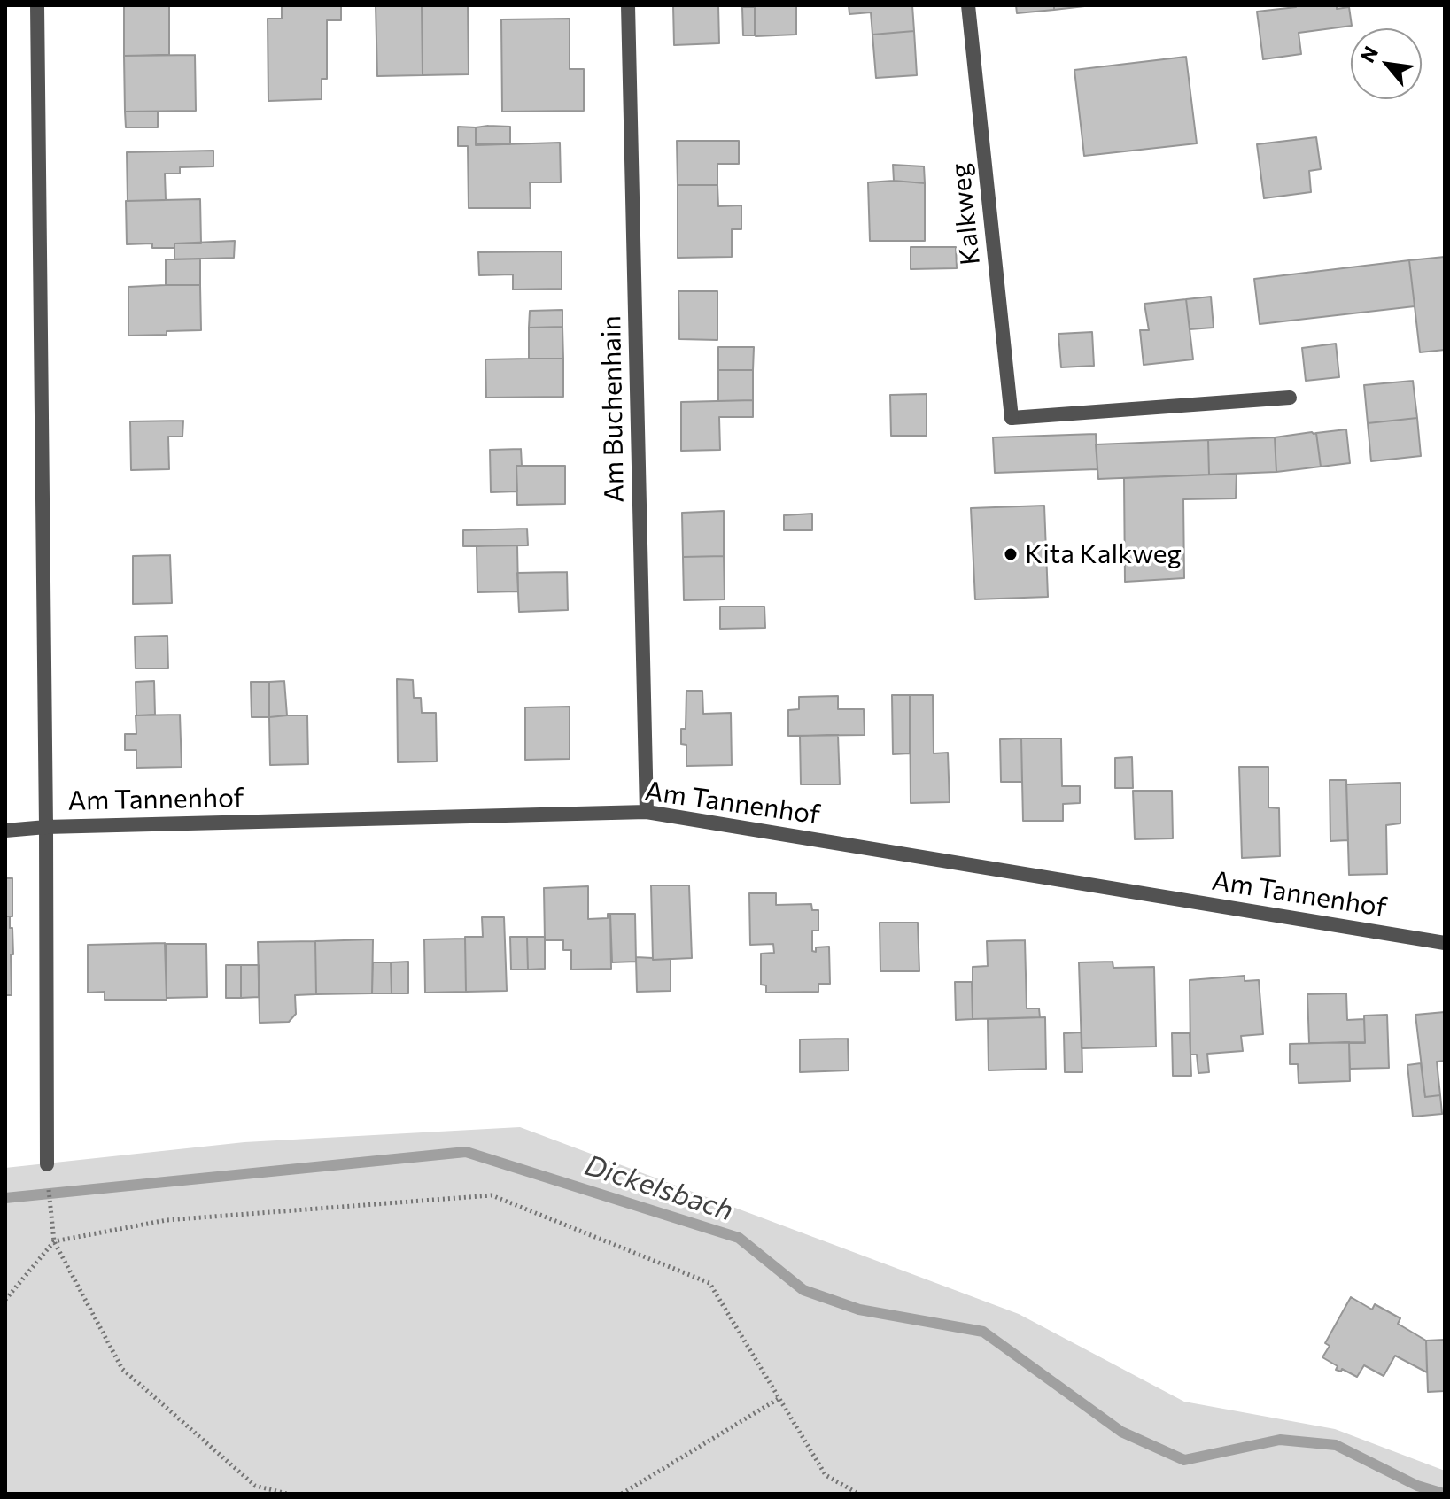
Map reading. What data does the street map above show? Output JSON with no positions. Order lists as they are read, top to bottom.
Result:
{
  "streets": {
    "street": ["Kalkweg", "Am Buchenhain", "Am Tannenhof"]
  },
  "crossings": [
    ["Am Buchenhain", "Am Tannenhof"]
  ],
  "water": ["Dickelsbach"],
  "places": ["Kita Kalkweg"],
  "north": "top left"
}
